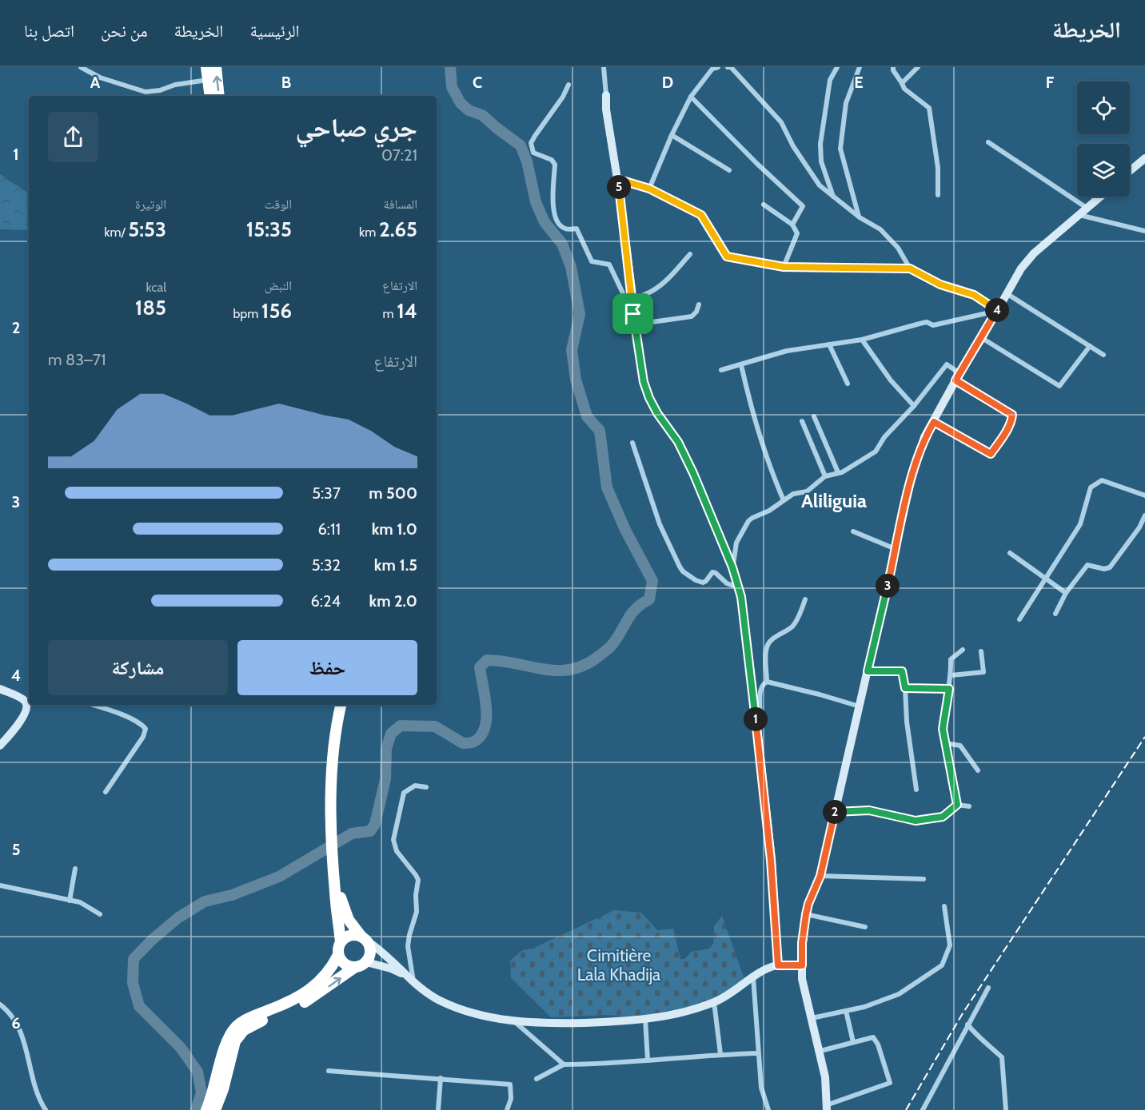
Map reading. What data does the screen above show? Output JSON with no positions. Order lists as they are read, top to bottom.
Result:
{
  "districts": ["Aliliguia"],
  "parks": ["Cimitière Lala Khadija"],
  "page": {
    "header": "الخريطة",
    "nav": [
      "الرئيسية",
      "الخريطة",
      "من نحن",
      "اتصل بنا"
    ],
    "heading": ["جري صباحي", "07:21"],
    "pins": [
      "5",
      "4",
      "3",
      "1",
      "2"
    ],
    "stats": [
      ["المسافة", "2.65 km"],
      ["الوقت", "15:35"],
      ["الوتيرة", "5:53 /km"],
      ["الارتفاع", "14 m"],
      ["النبض", "156 bpm"],
      ["kcal", "185"]
    ],
    "chart": ["الارتفاع", "71–83 m"],
    "list": [
      {
        "name": "500 m",
        "note": "5:37"
      },
      {
        "name": "1.0 km",
        "note": "6:11"
      },
      {
        "name": "1.5 km",
        "note": "5:32"
      },
      {
        "name": "2.0 km",
        "note": "6:24"
      }
    ],
    "buttons": ["حفظ", "مشاركة"]
  },
  "grid": {
    "columns": [
      "A",
      "B",
      "C",
      "D",
      "E",
      "F"
    ],
    "rows": [
      "1",
      "2",
      "3",
      "4",
      "5",
      "6"
    ]
  }
}
